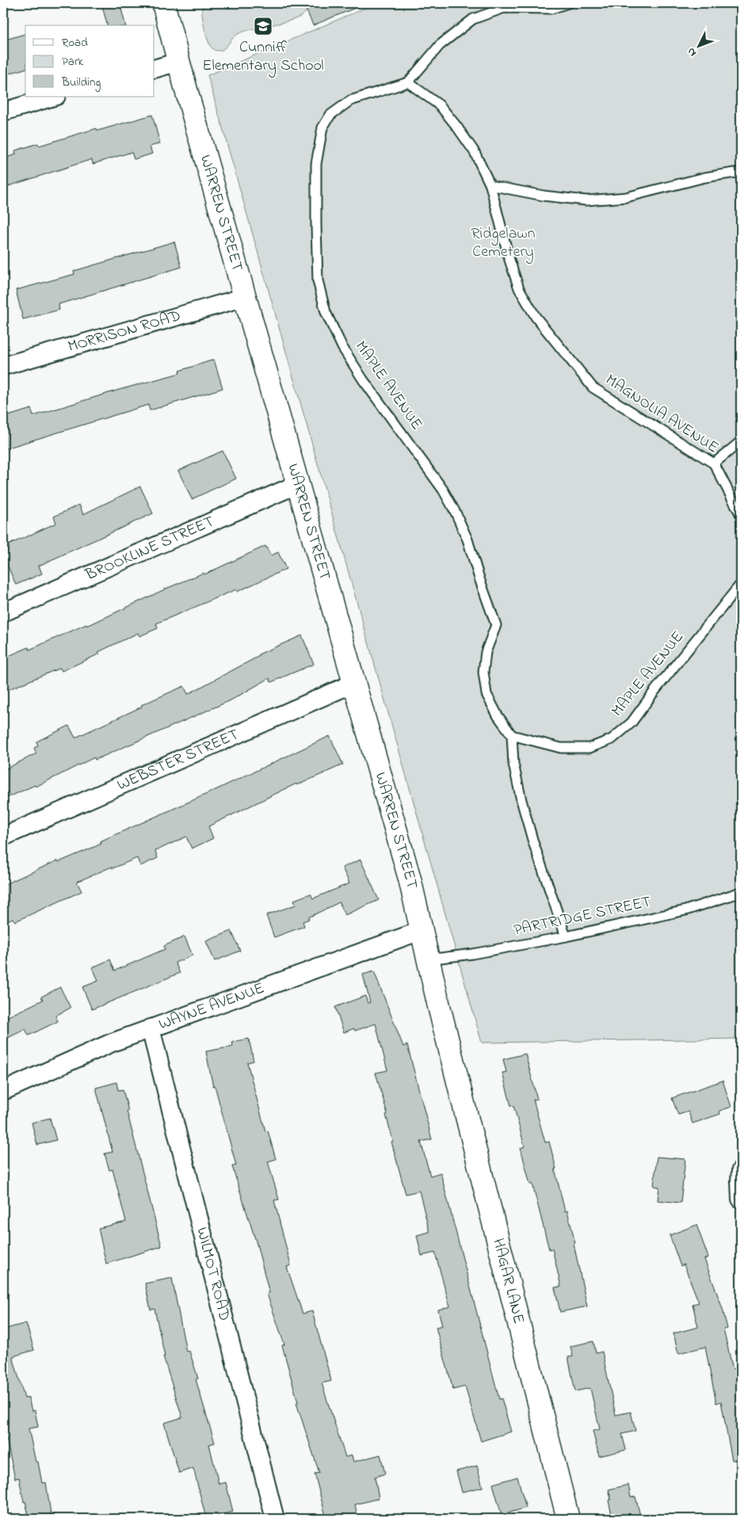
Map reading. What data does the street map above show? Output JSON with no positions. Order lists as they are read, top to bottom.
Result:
{
  "streets": {
    "street": [
      "WARREN STREET",
      "MORRISON ROAD",
      "BROOKLINE STREET",
      "WEBSTER STREET",
      "WAYNE AVENUE",
      "WILMOT ROAD",
      "HAGAR LANE"
    ],
    "lane": ["MAPLE AVENUE", "MAGNOLIA AVENUE", "PARTRIDGE STREET"]
  },
  "crossings": [
    ["WARREN STREET", "MORRISON ROAD"],
    ["WARREN STREET", "BROOKLINE STREET"],
    ["WARREN STREET", "WEBSTER STREET"],
    ["WARREN STREET", "PARTRIDGE STREET"],
    ["WARREN STREET", "WAYNE AVENUE"],
    ["WARREN STREET", "HAGAR LANE"],
    ["MAPLE AVENUE", "MAGNOLIA AVENUE"],
    ["WAYNE AVENUE", "WILMOT ROAD"]
  ],
  "parks": ["Ridgelawn Cemetery"],
  "places": {
    "school or university": ["Cunniff Elementary School"]
  },
  "legend": ["Road", "Park", "Building"],
  "north": "bottom left"
}
